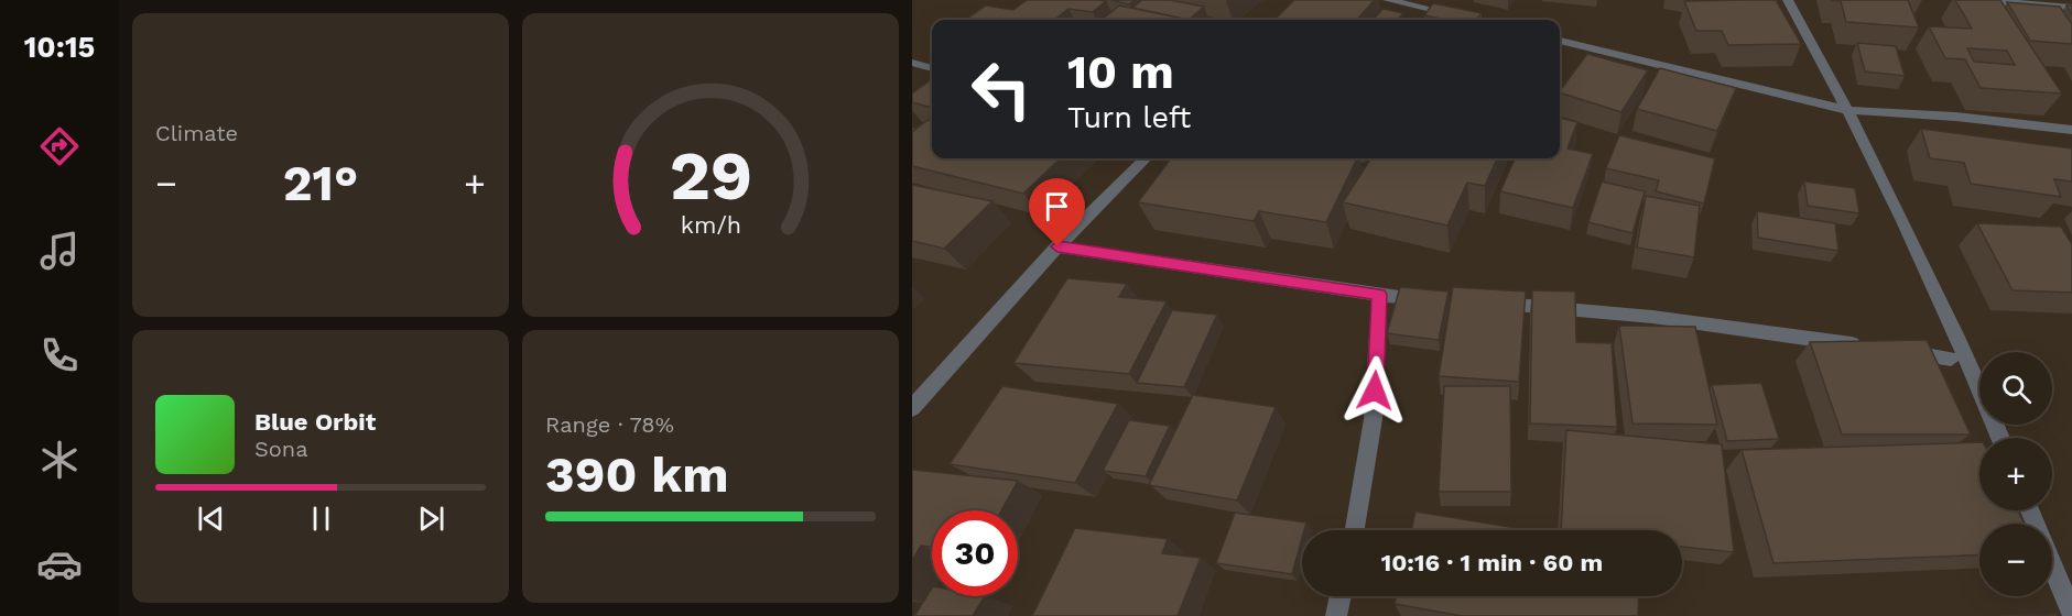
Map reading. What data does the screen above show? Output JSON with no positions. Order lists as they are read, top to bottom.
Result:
{
  "page": {
    "tabs": "10:15",
    "tile": [
      "Climate",
      ["Range · 78%", "390 km"]
    ],
    "turn": ["10 m", "Turn left"],
    "heat": ["−", "21°", "+"],
    "map_buttons": ["+", "−"],
    "song": ["Blue Orbit", "Sona"],
    "limit": "30",
    "trip": "10:16 · 1 min · 60 m",
    "gauge": ["29", "km/h"]
  }
}
